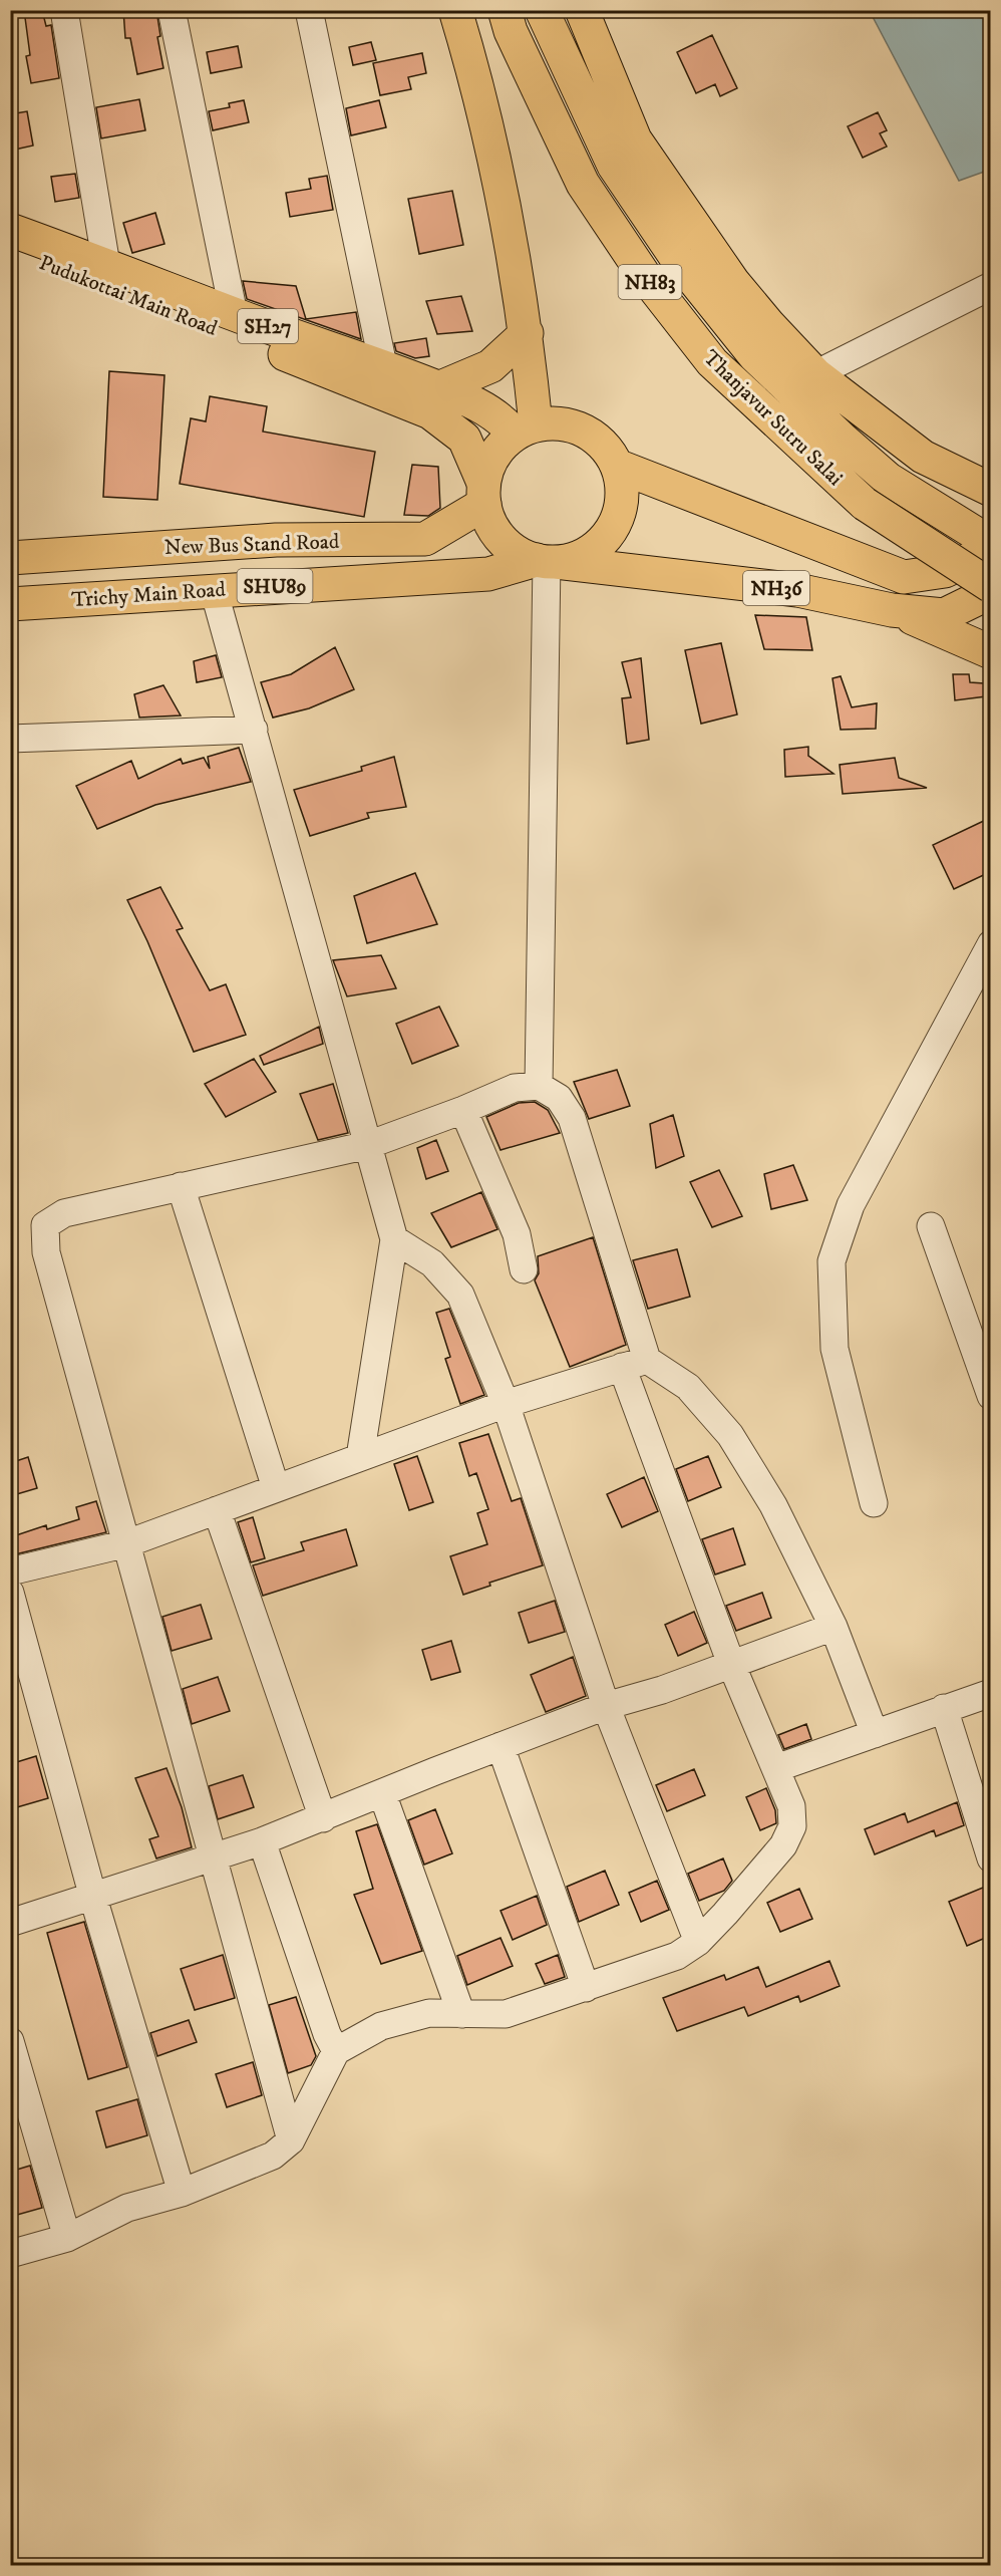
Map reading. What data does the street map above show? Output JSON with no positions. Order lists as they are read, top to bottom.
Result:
{
  "streets": {
    "main road": [
      "NH83",
      "Pudukottai Main Road",
      "SH27",
      "Thanjavur Sutru Salai",
      "New Bus Stand Road",
      "SHU89",
      "NH36",
      "Trichy Main Road"
    ]
  },
  "crossings": [
    ["Pudukottai Main Road", "SH27"],
    ["Pudukottai Main Road", "New Bus Stand Road"],
    ["Pudukottai Main Road", "NH36"],
    ["Pudukottai Main Road", "Trichy Main Road"],
    ["SH27", "New Bus Stand Road"],
    ["SH27", "NH36"],
    ["SH27", "Trichy Main Road"],
    ["New Bus Stand Road", "NH36"],
    ["New Bus Stand Road", "Trichy Main Road"],
    ["NH36", "Trichy Main Road"]
  ]
}
